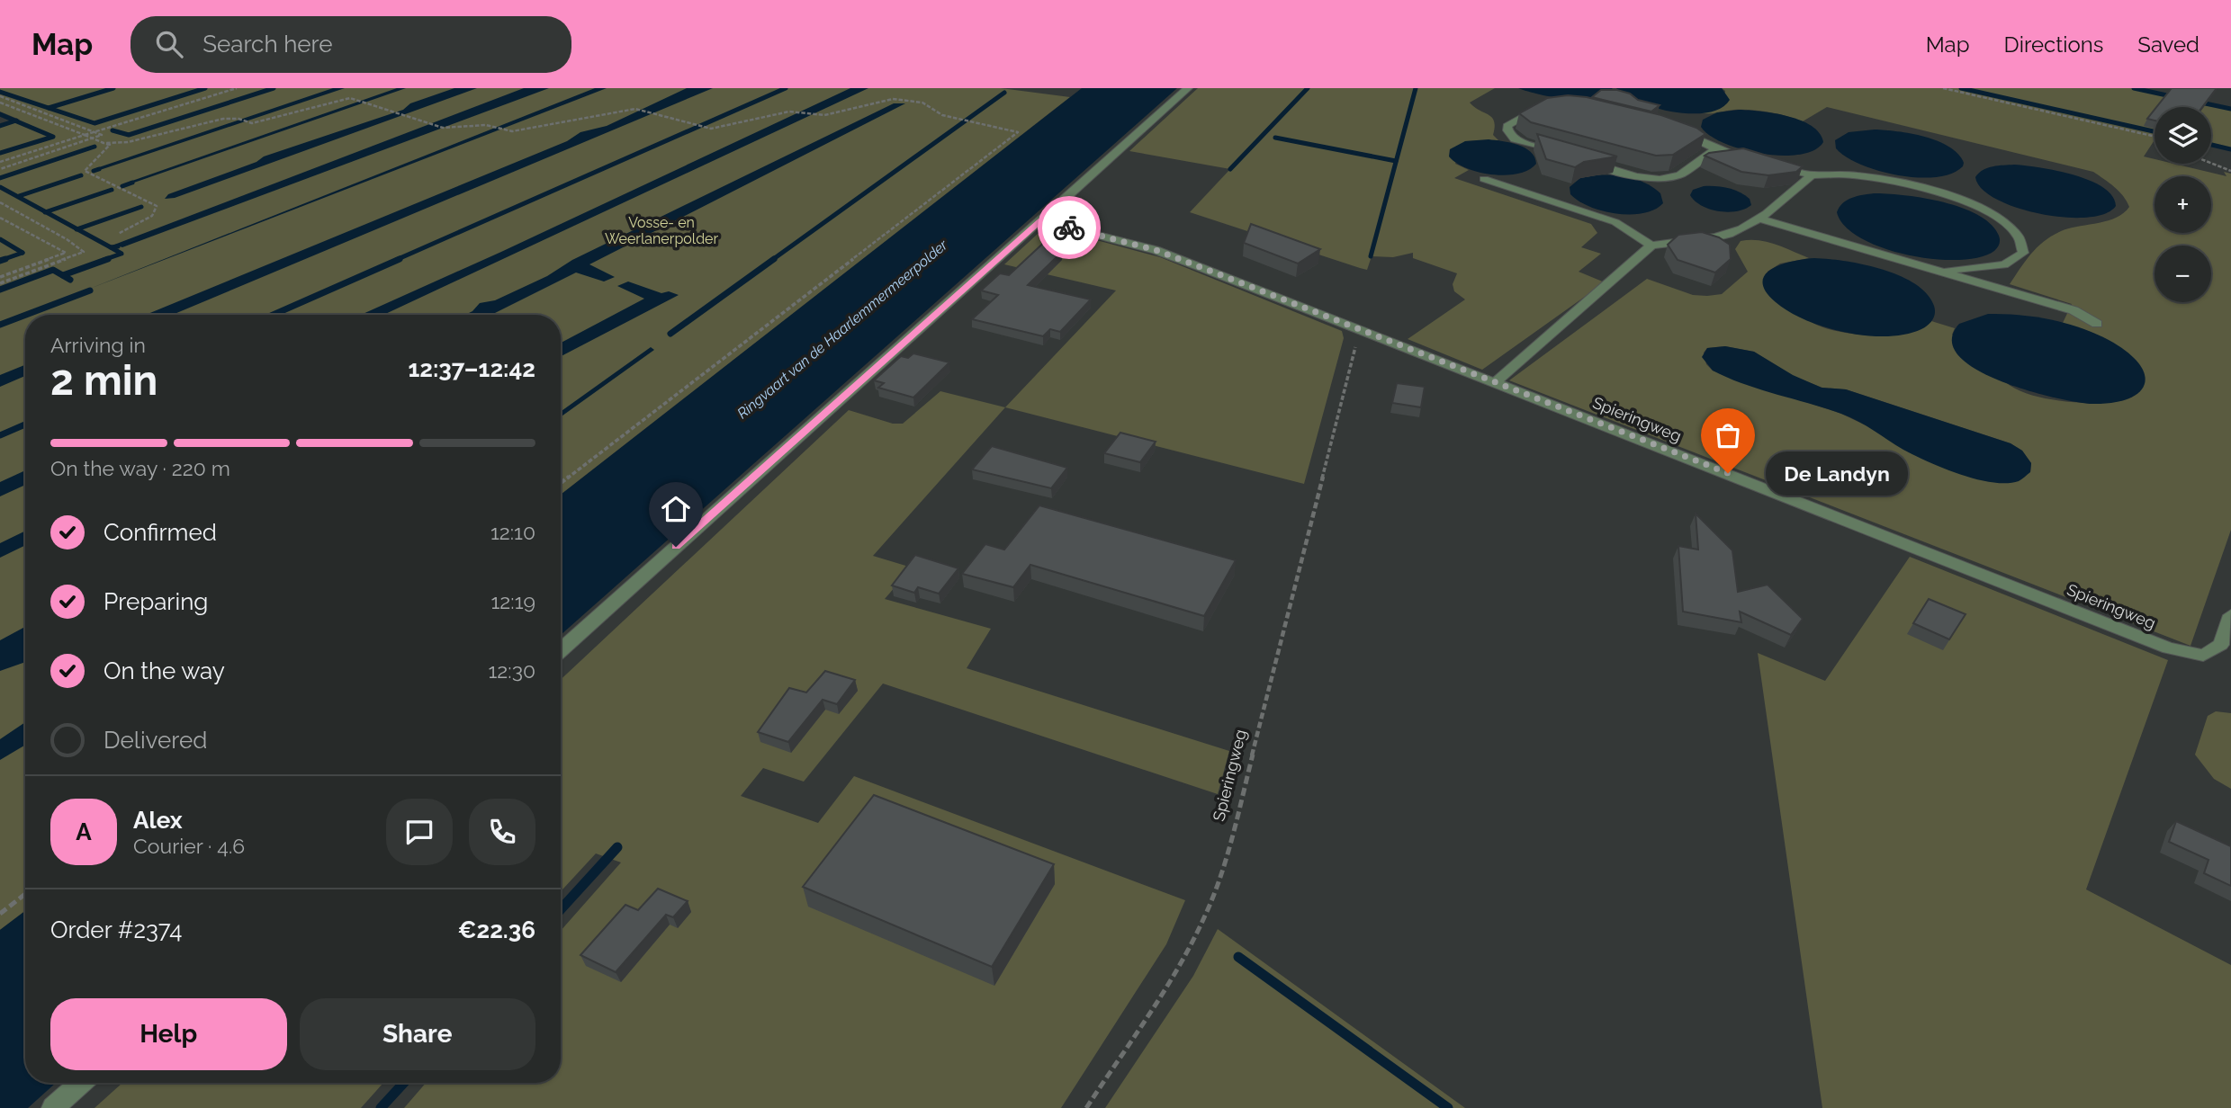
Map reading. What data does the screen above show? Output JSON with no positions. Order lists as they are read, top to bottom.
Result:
{
  "streets": {
    "street": ["Spieringweg"]
  },
  "water": ["Ringvaart van de Haarlemmermeerpolder"],
  "parks": ["Vosse- en Weerlanerpolder"],
  "places": ["De Landyn"],
  "page": {
    "header": "Map",
    "search": "Search here",
    "nav": ["Map", "Directions", "Saved"],
    "map_buttons": ["+", "−"],
    "heading": ["2 min", "Arriving in", "12:37–12:42"],
    "panel": [
      "Alex",
      "Courier · 4.6",
      "Order #2374",
      "€22.36"
    ],
    "bar": "On the way · 220 m",
    "bubble": "De Landyn",
    "list": [
      ["Confirmed", "12:10"],
      ["Preparing", "12:19"],
      ["On the way", "12:30"],
      "Delivered"
    ],
    "round": "A",
    "buttons": ["Help", "Share"]
  }
}
